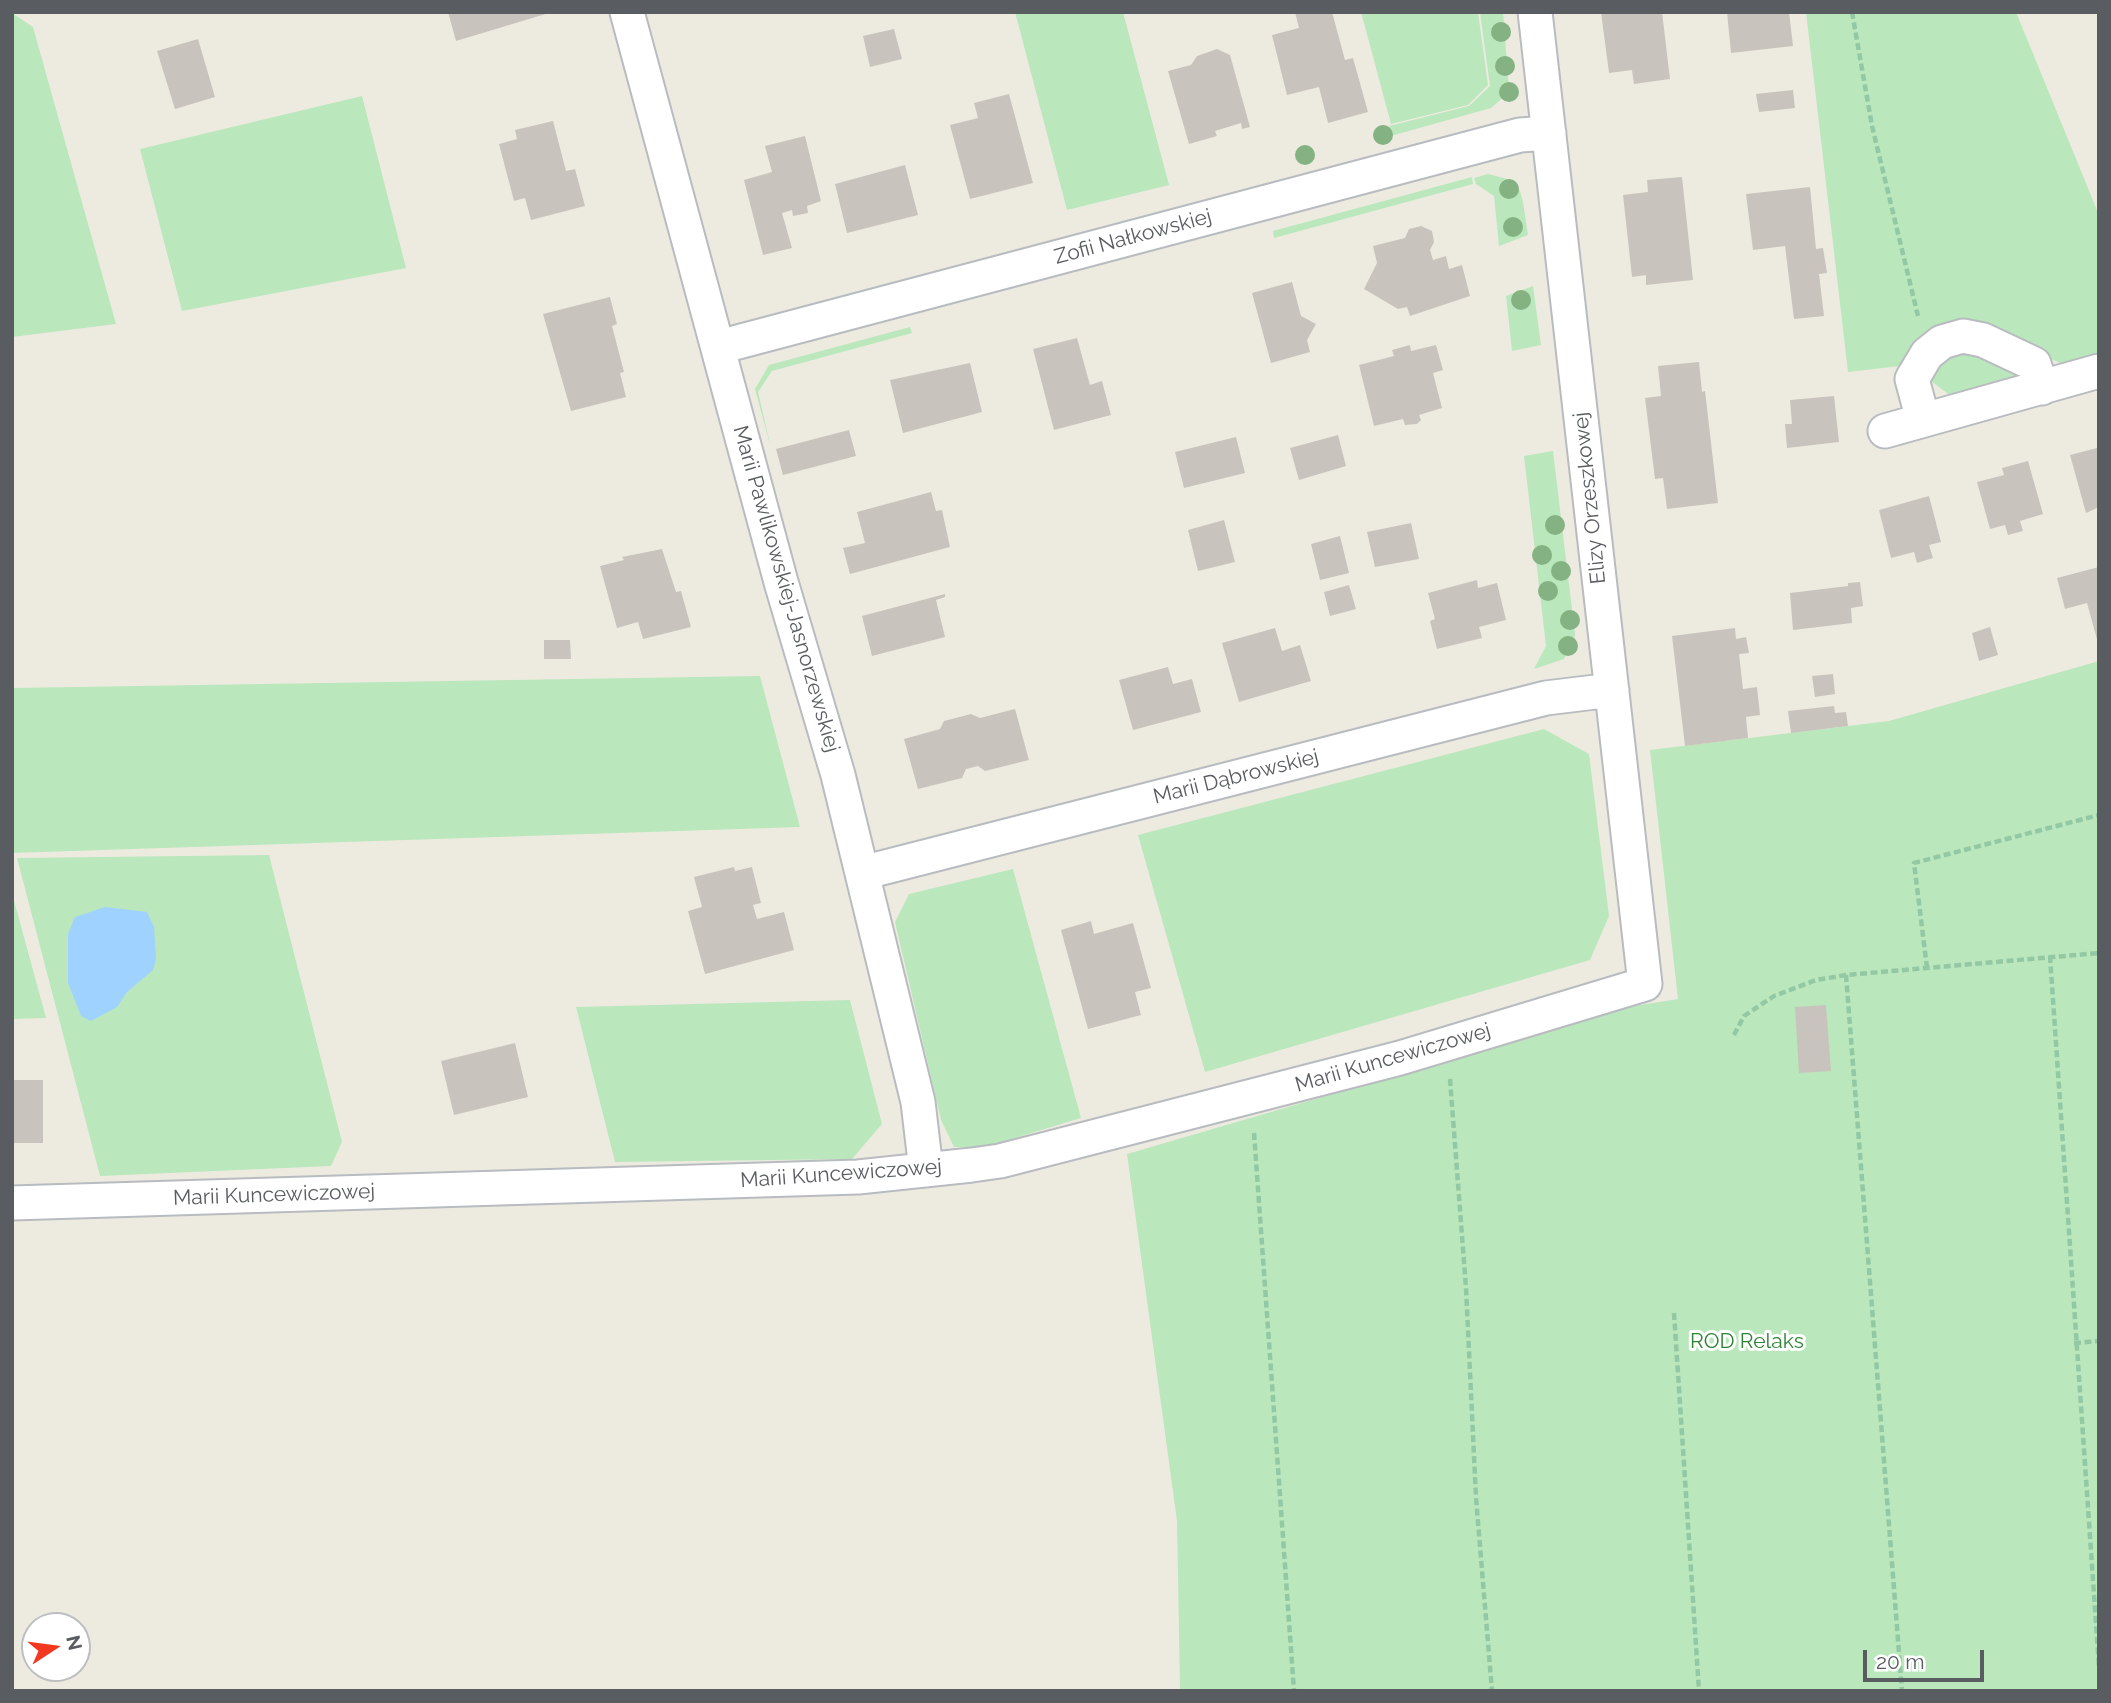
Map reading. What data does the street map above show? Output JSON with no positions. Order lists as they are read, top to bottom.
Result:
{
  "streets": {
    "street": [
      "Zofii Nałkowskiej",
      "Elizy Orzeszkowej",
      "Marii Pawlikowskiej-Jasnorzewskiej",
      "Marii Dąbrowskiej",
      "Marii Kuncewiczowej"
    ]
  },
  "crossings": [
    ["Zofii Nałkowskiej", "Elizy Orzeszkowej"],
    ["Zofii Nałkowskiej", "Marii Pawlikowskiej-Jasnorzewskiej"],
    ["Elizy Orzeszkowej", "Marii Dąbrowskiej"],
    ["Elizy Orzeszkowej", "Marii Kuncewiczowej"],
    ["Marii Pawlikowskiej-Jasnorzewskiej", "Marii Dąbrowskiej"],
    ["Marii Pawlikowskiej-Jasnorzewskiej", "Marii Kuncewiczowej"]
  ],
  "parks": ["ROD Relaks"],
  "scale_bar": "20 m",
  "north": "right"
}
